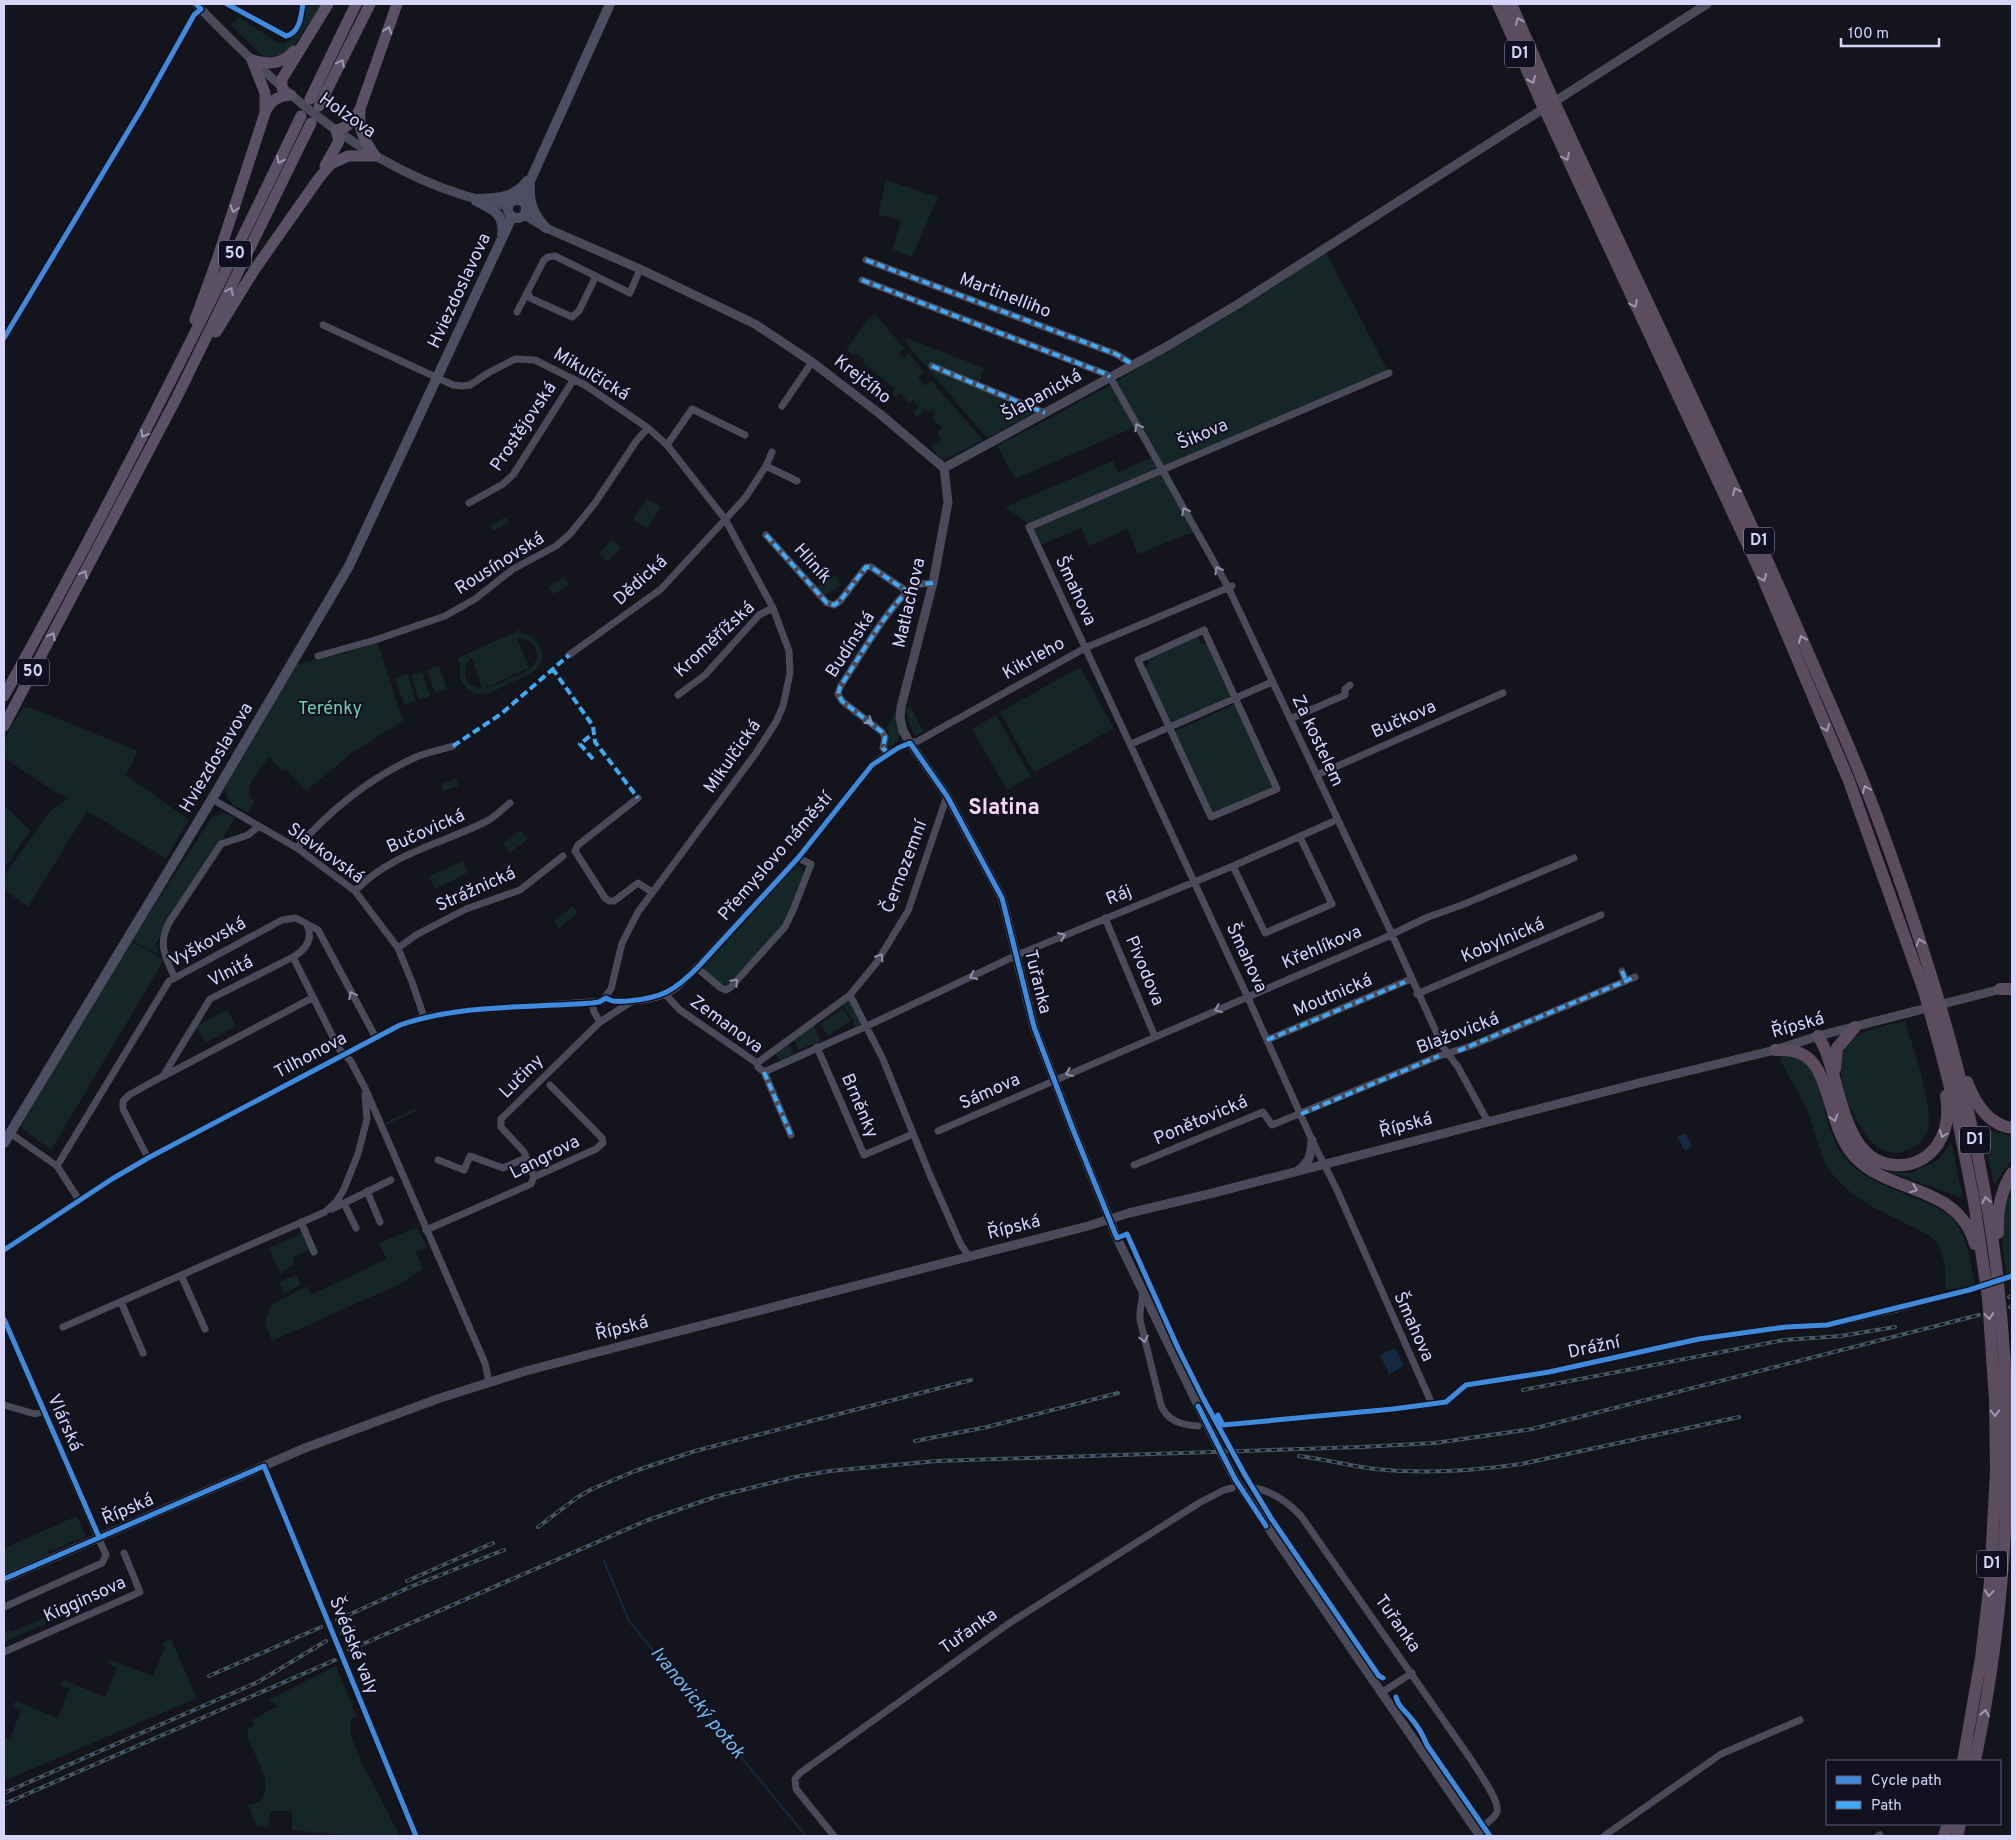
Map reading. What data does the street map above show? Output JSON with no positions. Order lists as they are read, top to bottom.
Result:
{
  "streets": {
    "highway": ["D1", "50"],
    "main road": ["Hviezdoslavova"],
    "street": [
      "Holzova",
      "Martinelliho",
      "Mikulčická",
      "Krejčího",
      "Šlapanická",
      "Prostějovská",
      "Šikova",
      "Rousínovská",
      "Hliník",
      "Dědická",
      "Šmahova",
      "Matlachova",
      "Kroměřížská",
      "Budínská",
      "Kikrleho",
      "Bučkova",
      "Za kostelem",
      "Bučovická",
      "Slavkovská",
      "Přemyslovo náměstí",
      "Černozemní",
      "Strážnická",
      "Ráj",
      "Kobylnická",
      "Vyškovská",
      "Křehlíkova",
      "Pivodova",
      "Vlnitá",
      "Tuřanka",
      "Moutnická",
      "Zemanova",
      "Řípská",
      "Blažovická",
      "Tilhonova",
      "Lučiny",
      "Sámova",
      "Brněnky",
      "Ponětovická",
      "Langrova",
      "Drážní",
      "Vlárská",
      "Kigginsova",
      "Švédské valy"
    ]
  },
  "crossings": [
    ["D1", "Drážní"],
    ["Holzova", "50"],
    ["Holzova", "Hviezdoslavova"],
    ["Holzova", "Krejčího"],
    ["Hviezdoslavova", "Mikulčická"],
    ["Hviezdoslavova", "Krejčího"],
    ["Hviezdoslavova", "Slavkovská"],
    ["Martinelliho", "Šlapanická"],
    ["Mikulčická", "Prostějovská"],
    ["Mikulčická", "Rousínovská"],
    ["Mikulčická", "Dědická"],
    ["Mikulčická", "Kroměřížská"],
    ["Mikulčická", "Tilhonova"],
    ["Krejčího", "Šlapanická"],
    ["Krejčího", "Matlachova"],
    ["Šlapanická", "Matlachova"],
    ["Šlapanická", "Za kostelem"],
    ["Šikova", "Šmahova"],
    ["Šikova", "Za kostelem"],
    ["Hliník", "Budínská"],
    ["Šmahova", "Kikrleho"],
    ["Šmahova", "Ráj"],
    ["Šmahova", "Křehlíkova"],
    ["Šmahova", "Moutnická"],
    ["Šmahova", "Řípská"],
    ["Šmahova", "Blažovická"],
    ["Šmahova", "Ponětovická"],
    ["Šmahova", "Drážní"],
    ["Matlachova", "Kikrleho"],
    ["Matlachova", "Přemyslovo náměstí"],
    ["Matlachova", "Tuřanka"],
    ["Budínská", "Přemyslovo náměstí"],
    ["Kikrleho", "Za kostelem"],
    ["Kikrleho", "Přemyslovo náměstí"],
    ["Kikrleho", "Tuřanka"],
    ["Bučkova", "Za kostelem"],
    ["Za kostelem", "Kobylnická"],
    ["Za kostelem", "Křehlíkova"],
    ["Za kostelem", "Moutnická"],
    ["Za kostelem", "Řípská"],
    ["Za kostelem", "Blažovická"],
    ["Bučovická", "Slavkovská"],
    ["Slavkovská", "Strážnická"],
    ["Slavkovská", "Vyškovská"],
    ["Slavkovská", "Tilhonova"],
    ["Přemyslovo náměstí", "Tuřanka"],
    ["Přemyslovo náměstí", "Zemanova"],
    ["Přemyslovo náměstí", "Tilhonova"],
    ["Černozemní", "Tuřanka"],
    ["Černozemní", "Zemanova"],
    ["Ráj", "Pivodova"],
    ["Ráj", "Tuřanka"],
    ["Vyškovská", "Vlnitá"],
    ["Křehlíkova", "Pivodova"],
    ["Křehlíkova", "Tuřanka"],
    ["Křehlíkova", "Sámova"],
    ["Vlnitá", "Tilhonova"],
    ["Tuřanka", "Řípská"],
    ["Tuřanka", "Sámova"],
    ["Zemanova", "Tilhonova"],
    ["Řípská", "Vlárská"],
    ["Řípská", "Švédské valy"],
    ["Blažovická", "Ponětovická"],
    ["Tilhonova", "Lučiny"],
    ["Lučiny", "Langrova"]
  ],
  "one_way": ["Černozemní", "Křehlíkova"],
  "districts": ["Slatina"],
  "water": ["Ivanovický potok"],
  "parks": ["Terénky"],
  "legend": ["Cycle path", "Path"],
  "scale_bar": "100 m"
}
